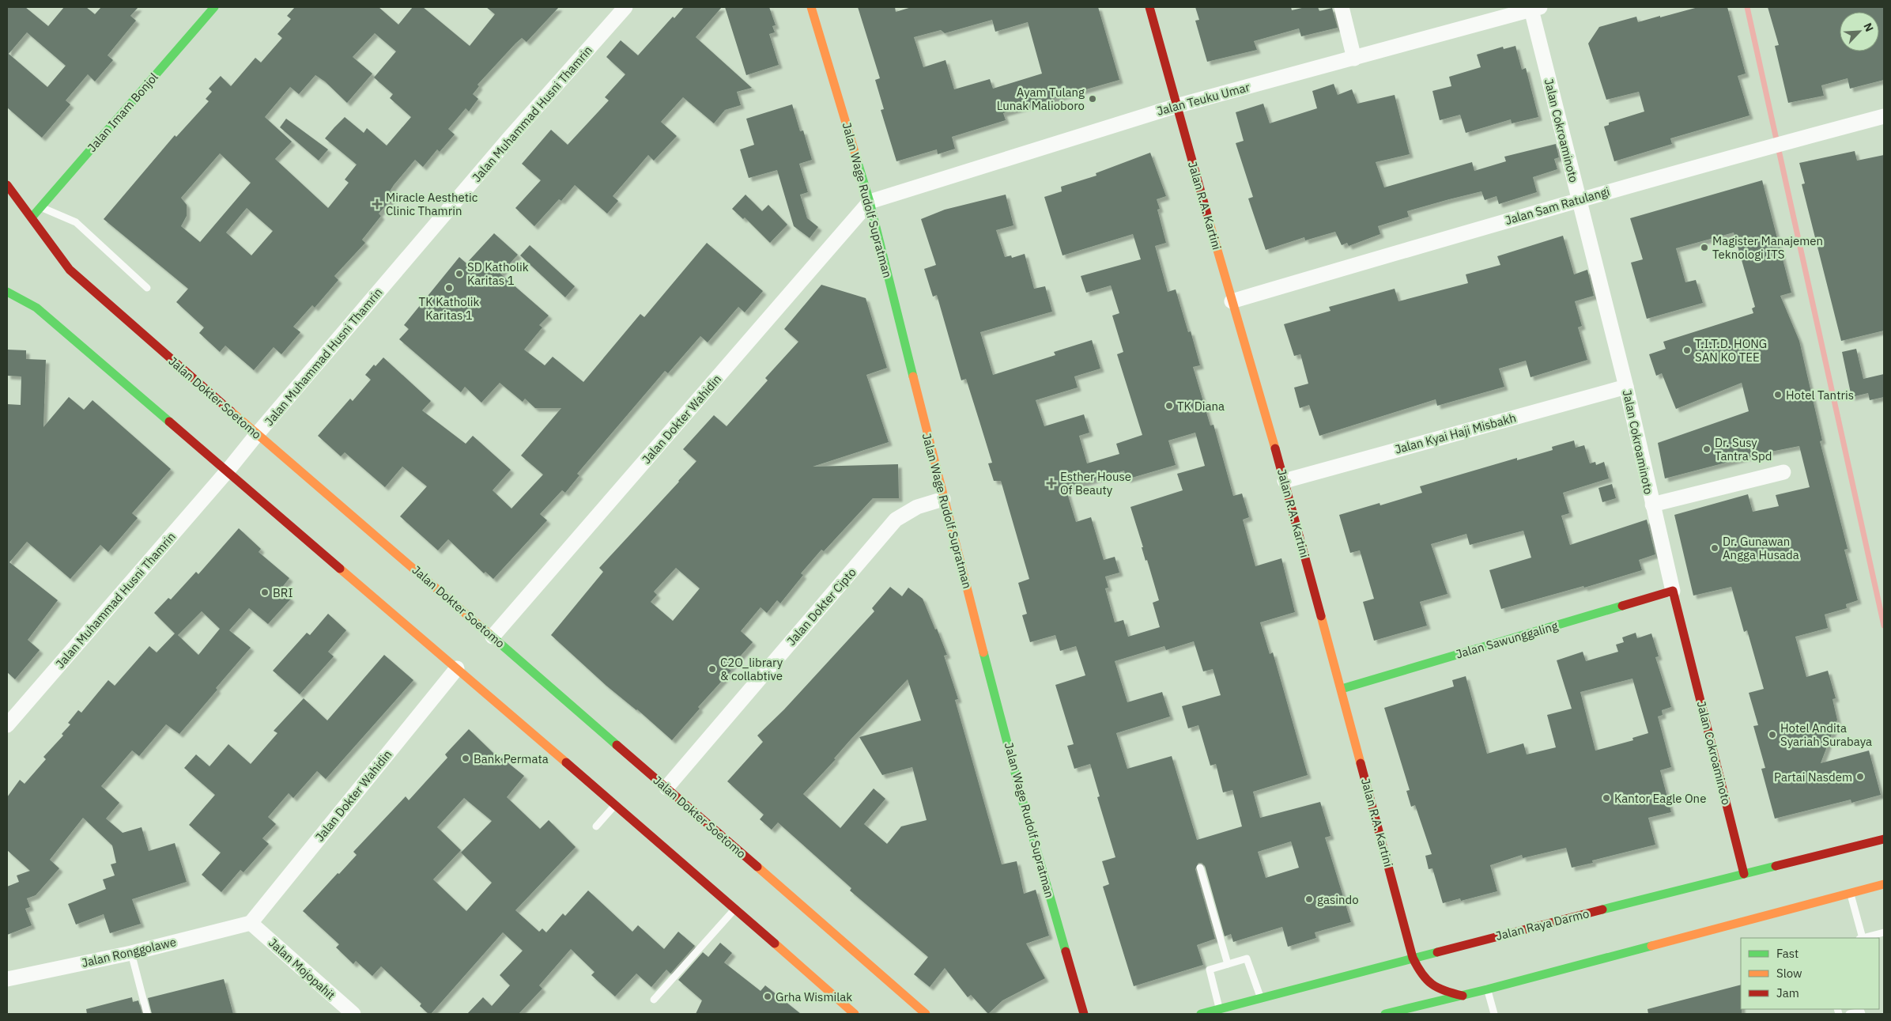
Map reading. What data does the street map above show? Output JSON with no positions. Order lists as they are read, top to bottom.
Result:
{
  "streets": {
    "main road": [
      "Jalan Imam Bonjol",
      "Jalan Cokroaminoto",
      "Jalan Wage Rudolf Supratman",
      "Jalan R.A. Kartini",
      "Jalan Dokter Soetomo",
      "Jalan Sawunggaling",
      "Jalan Raya Darmo"
    ],
    "street": [
      "Jalan Teuku Umar",
      "Jalan Muhammad Husni Thamrin",
      "Jalan Sam Ratulangi",
      "Jalan Dokter Wahidin",
      "Jalan Kyai Haji Misbakh",
      "Jalan Dokter Cipto",
      "Jalan Ronggolawe",
      "Jalan Mojopahit"
    ]
  },
  "crossings": [
    ["Jalan Teuku Umar", "Jalan Cokroaminoto"],
    ["Jalan Teuku Umar", "Jalan Wage Rudolf Supratman"],
    ["Jalan Teuku Umar", "Jalan R.A. Kartini"],
    ["Jalan Teuku Umar", "Jalan Dokter Wahidin"],
    ["Jalan Imam Bonjol", "Jalan Dokter Soetomo"],
    ["Jalan Muhammad Husni Thamrin", "Jalan Dokter Soetomo"],
    ["Jalan Cokroaminoto", "Jalan Sam Ratulangi"],
    ["Jalan Cokroaminoto", "Jalan Kyai Haji Misbakh"],
    ["Jalan Cokroaminoto", "Jalan Sawunggaling"],
    ["Jalan Cokroaminoto", "Jalan Raya Darmo"],
    ["Jalan Wage Rudolf Supratman", "Jalan Dokter Wahidin"],
    ["Jalan Wage Rudolf Supratman", "Jalan Dokter Cipto"],
    ["Jalan R.A. Kartini", "Jalan Sam Ratulangi"],
    ["Jalan R.A. Kartini", "Jalan Kyai Haji Misbakh"],
    ["Jalan R.A. Kartini", "Jalan Sawunggaling"],
    ["Jalan R.A. Kartini", "Jalan Raya Darmo"],
    ["Jalan Dokter Soetomo", "Jalan Dokter Wahidin"],
    ["Jalan Dokter Soetomo", "Jalan Dokter Cipto"],
    ["Jalan Dokter Wahidin", "Jalan Ronggolawe"],
    ["Jalan Dokter Wahidin", "Jalan Mojopahit"],
    ["Jalan Ronggolawe", "Jalan Mojopahit"]
  ],
  "places": {
    "other": [
      "Ayam Tulang Lunak Malioboro",
      "Magister Manajemen Teknologi ITS",
      "SD Katholik Karitas 1",
      "TK Katholik Karitas 1",
      "T.I.T.D. HONG SAN KO TEE",
      "Hotel Tantris",
      "TK Diana",
      "Dr. Susy Tantra Spd",
      "Dr. Gunawan Angga Husada",
      "BRI",
      "C2O_library & collabtive",
      "Hotel Andita Syariah Surabaya",
      "Bank Permata",
      "Partai Nasdem",
      "Kantor Eagle One",
      "gasindo",
      "Grha Wismilak"
    ],
    "health": ["Miracle Aesthetic Clinic Thamrin", "Esther House Of Beauty"]
  },
  "legend": ["Fast", "Slow", "Jam"],
  "north": "top right"
}
